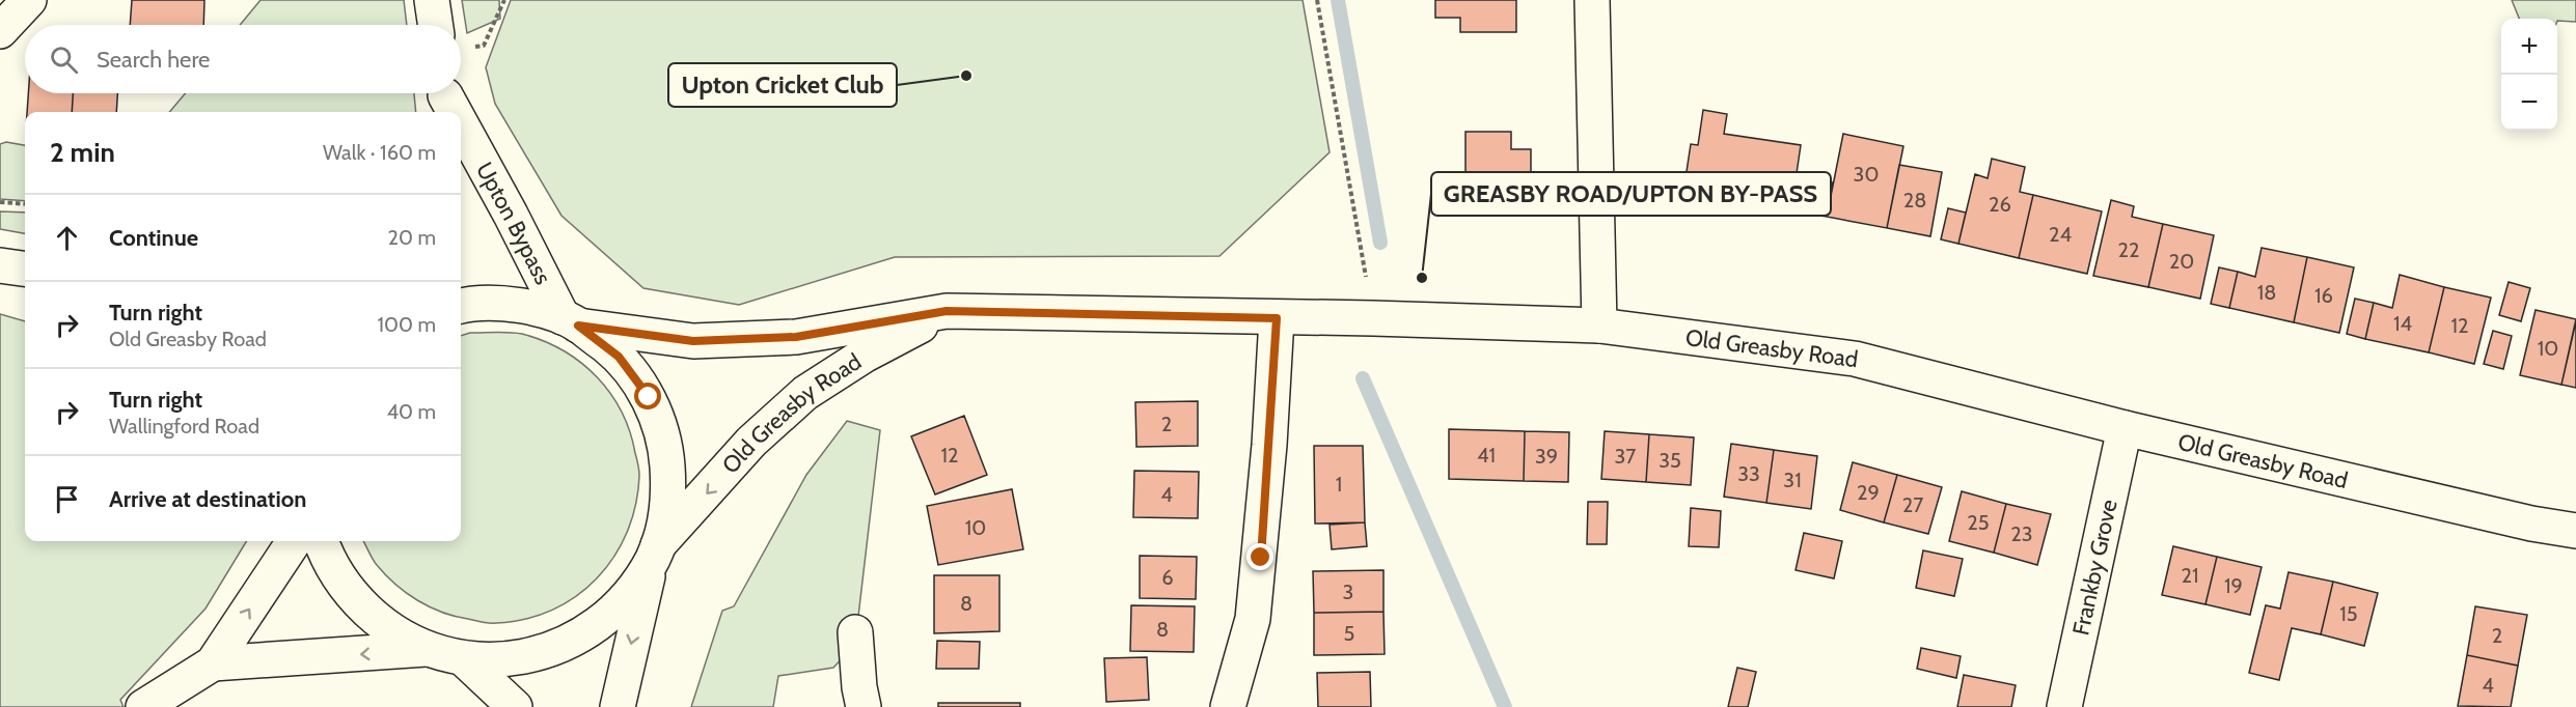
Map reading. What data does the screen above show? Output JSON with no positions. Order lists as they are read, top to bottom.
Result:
{
  "streets": {
    "main road": ["Upton Bypass", "Old Greasby Road", "Frankby Grove"]
  },
  "crossings": [
    ["Upton Bypass", "Old Greasby Road"],
    ["Old Greasby Road", "Frankby Grove"]
  ],
  "places": ["Upton Cricket Club", "GREASBY ROAD/UPTON BY-PASS"],
  "house_numbers": [
    "30",
    "28",
    "26",
    "24",
    "22",
    "20",
    "18",
    "16",
    "14",
    "12",
    "10",
    "2",
    "12",
    "41",
    "39",
    "37",
    "35",
    "33",
    "31",
    "1",
    "29",
    "4",
    "27",
    "25",
    "10",
    "23",
    "21",
    "6",
    "19",
    "3",
    "8",
    "15",
    "8",
    "5",
    "2",
    "4"
  ],
  "page": {
    "map_buttons": ["+", "−"],
    "search": "Search here",
    "heading": ["2 min", "Walk · 160 m"],
    "list": [
      ["Continue", "20 m"],
      ["Turn right", "Old Greasby Road", "100 m"],
      ["Turn right", "Wallingford Road", "40 m"],
      "Arrive at destination"
    ]
  }
}
